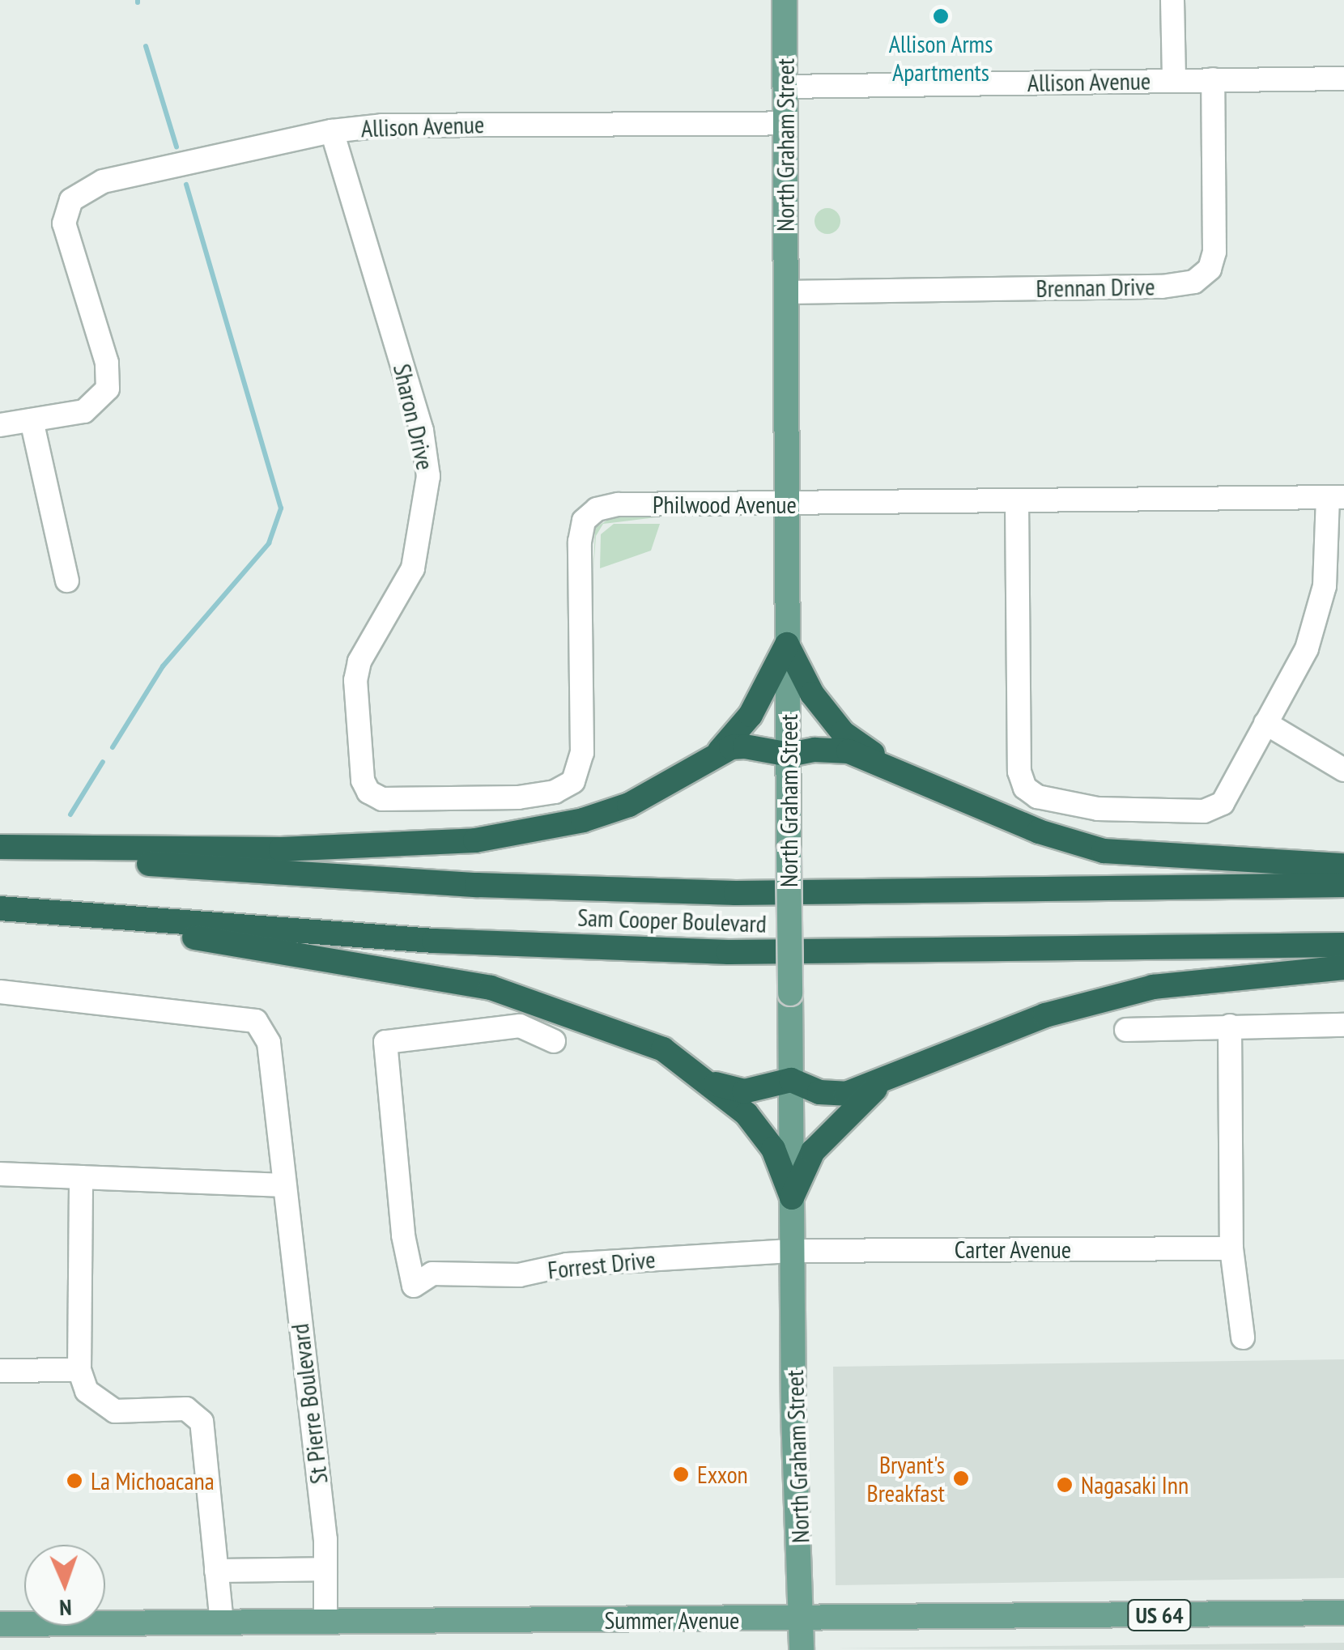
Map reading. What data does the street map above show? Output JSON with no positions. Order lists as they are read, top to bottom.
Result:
{
  "streets": {
    "highway": ["Sam Cooper Boulevard"],
    "main road": ["North Graham Street", "US 64", "Summer Avenue"],
    "street": [
      "Allison Avenue",
      "Brennan Drive",
      "Sharon Drive",
      "Philwood Avenue",
      "Carter Avenue",
      "Forrest Drive",
      "St Pierre Boulevard"
    ]
  },
  "crossings": [
    ["Allison Avenue", "North Graham Street"],
    ["Allison Avenue", "Brennan Drive"],
    ["Allison Avenue", "Sharon Drive"],
    ["North Graham Street", "Brennan Drive"],
    ["North Graham Street", "Philwood Avenue"],
    ["North Graham Street", "Carter Avenue"],
    ["North Graham Street", "Forrest Drive"],
    ["North Graham Street", "Summer Avenue"],
    ["Sharon Drive", "Philwood Avenue"],
    ["Carter Avenue", "Forrest Drive"],
    ["St Pierre Boulevard", "Summer Avenue"]
  ],
  "places": [
    "Allison Arms Apartments",
    "Exxon",
    "Bryant's Breakfast",
    "La Michoacana",
    "Nagasaki Inn"
  ],
  "north": "bottom"
}
